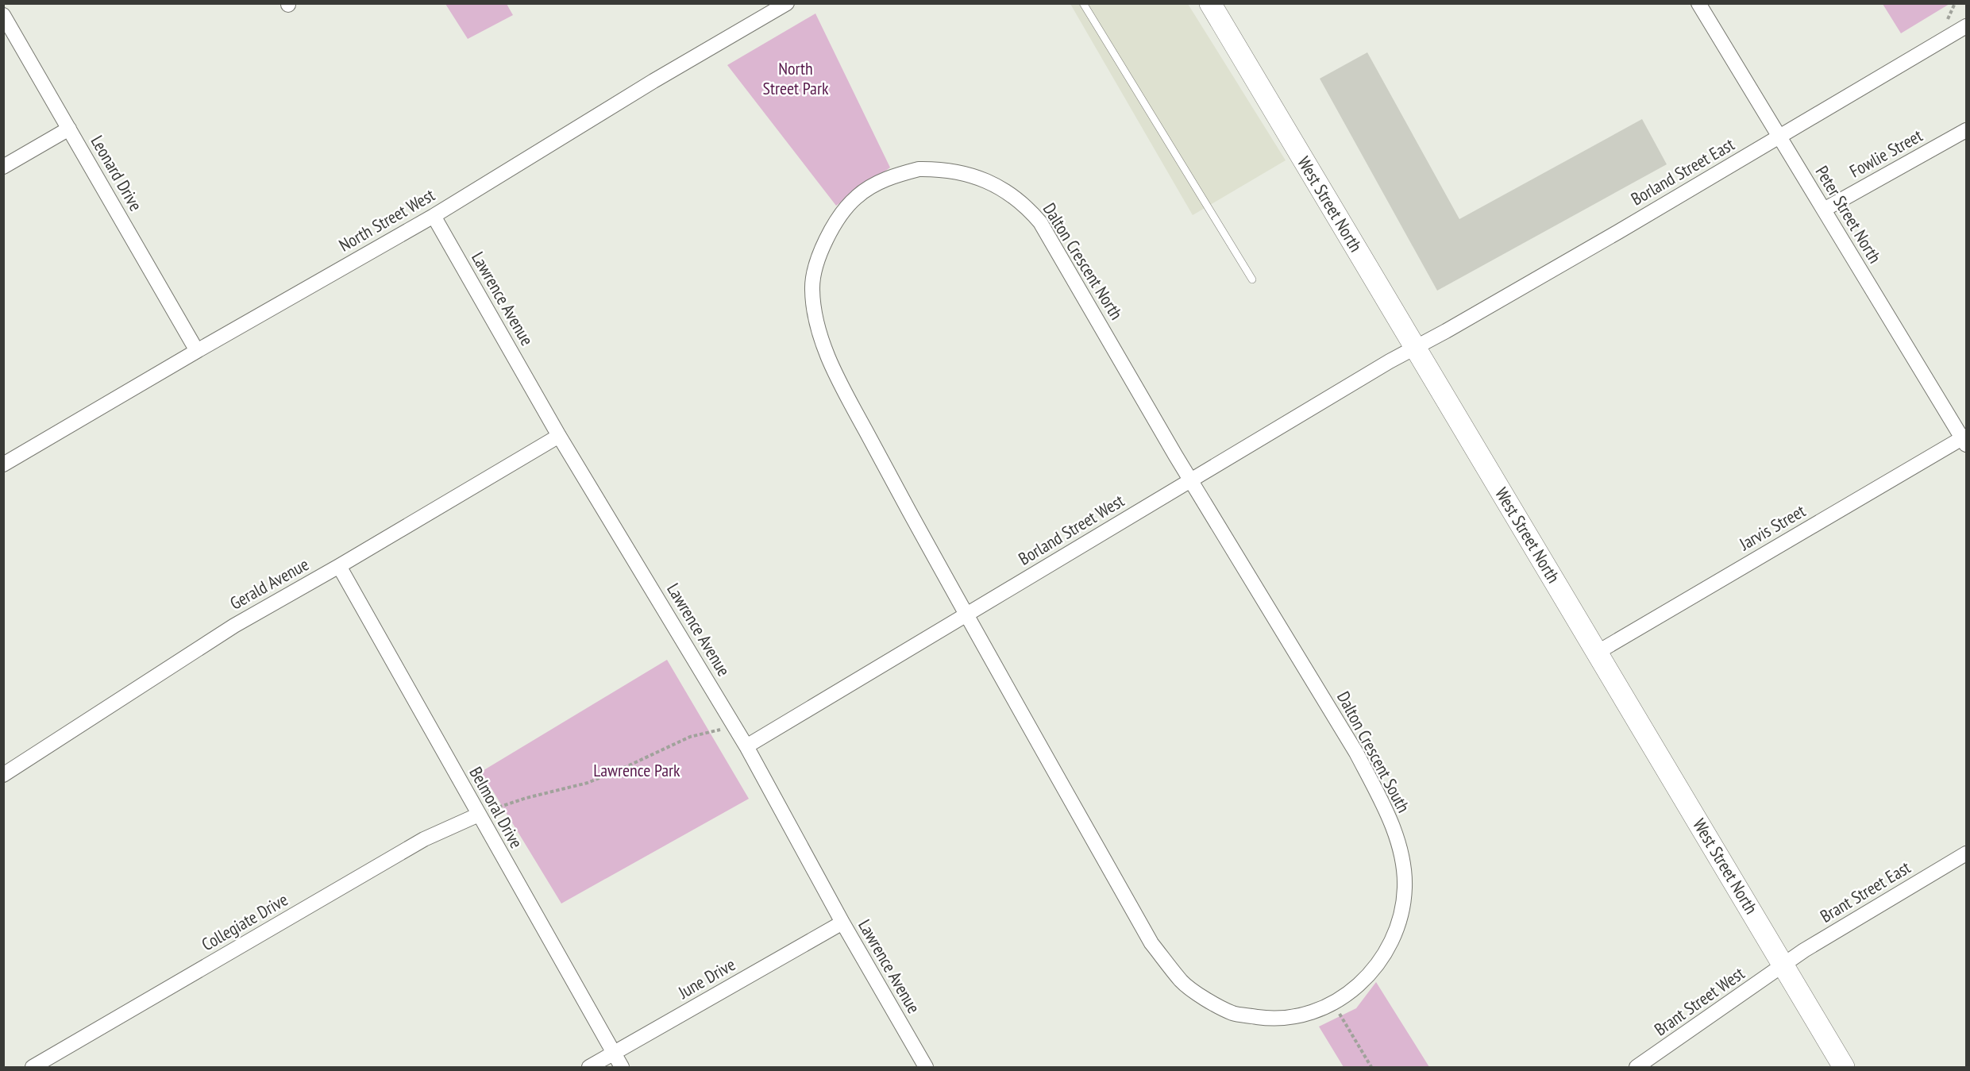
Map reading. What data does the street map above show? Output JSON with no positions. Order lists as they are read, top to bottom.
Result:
{
  "streets": {
    "main road": ["West Street North"],
    "street": [
      "Fowlie Street",
      "Borland Street East",
      "Leonard Drive",
      "Peter Street North",
      "North Street West",
      "Dalton Crescent North",
      "Lawrence Avenue",
      "Jarvis Street",
      "Borland Street West",
      "Gerald Avenue",
      "Dalton Crescent South",
      "Belmoral Drive",
      "Brant Street East",
      "Collegiate Drive",
      "June Drive",
      "Brant Street West"
    ]
  },
  "crossings": [
    ["Fowlie Street", "Peter Street North"],
    ["Borland Street East", "West Street North"],
    ["Borland Street East", "Peter Street North"],
    ["Borland Street East", "Borland Street West"],
    ["Leonard Drive", "North Street West"],
    ["West Street North", "Jarvis Street"],
    ["West Street North", "Borland Street West"],
    ["West Street North", "Brant Street East"],
    ["West Street North", "Brant Street West"],
    ["Peter Street North", "Jarvis Street"],
    ["North Street West", "Lawrence Avenue"],
    ["Dalton Crescent North", "Borland Street West"],
    ["Dalton Crescent North", "Dalton Crescent South"],
    ["Lawrence Avenue", "Borland Street West"],
    ["Lawrence Avenue", "Gerald Avenue"],
    ["Lawrence Avenue", "June Drive"],
    ["Borland Street West", "Dalton Crescent South"],
    ["Gerald Avenue", "Belmoral Drive"],
    ["Belmoral Drive", "Collegiate Drive"],
    ["Belmoral Drive", "June Drive"],
    ["Brant Street East", "Brant Street West"]
  ],
  "parks": ["North Street Park", "Lawrence Park"]
}
